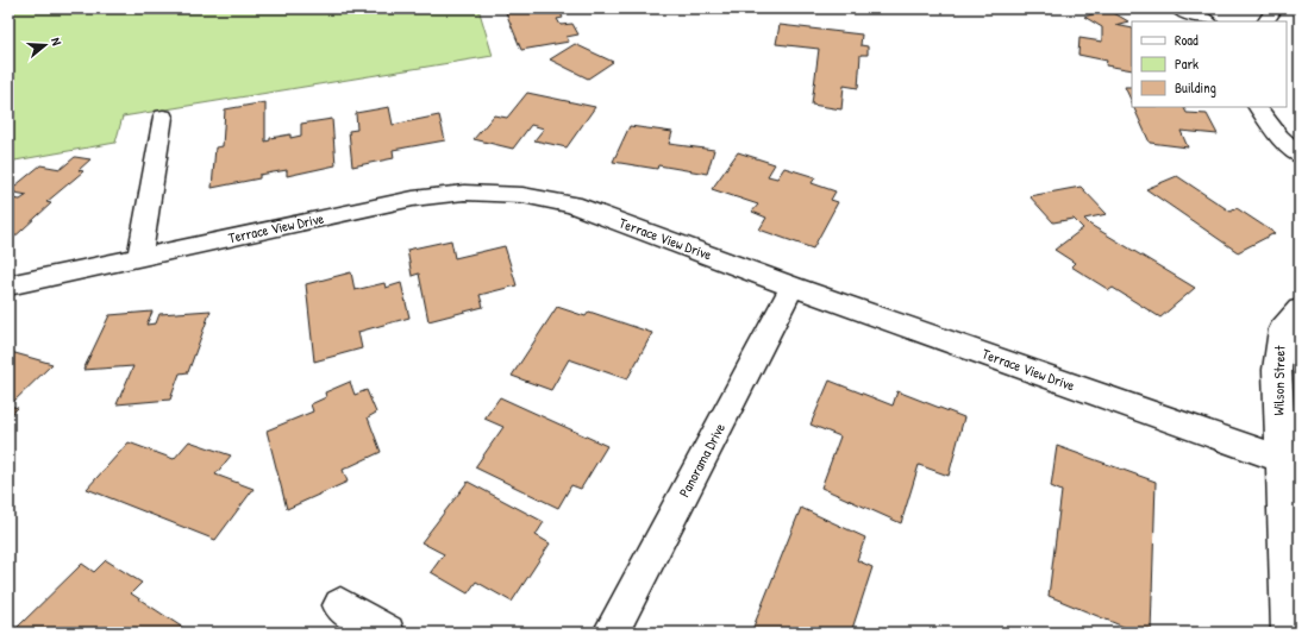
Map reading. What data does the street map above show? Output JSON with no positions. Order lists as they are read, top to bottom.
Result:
{
  "streets": {
    "street": ["Terrace View Drive", "Wilson Street", "Panorama Drive"]
  },
  "crossings": [
    ["Terrace View Drive", "Wilson Street"],
    ["Terrace View Drive", "Panorama Drive"]
  ],
  "legend": ["Road", "Park", "Building"],
  "north": "right"
}
